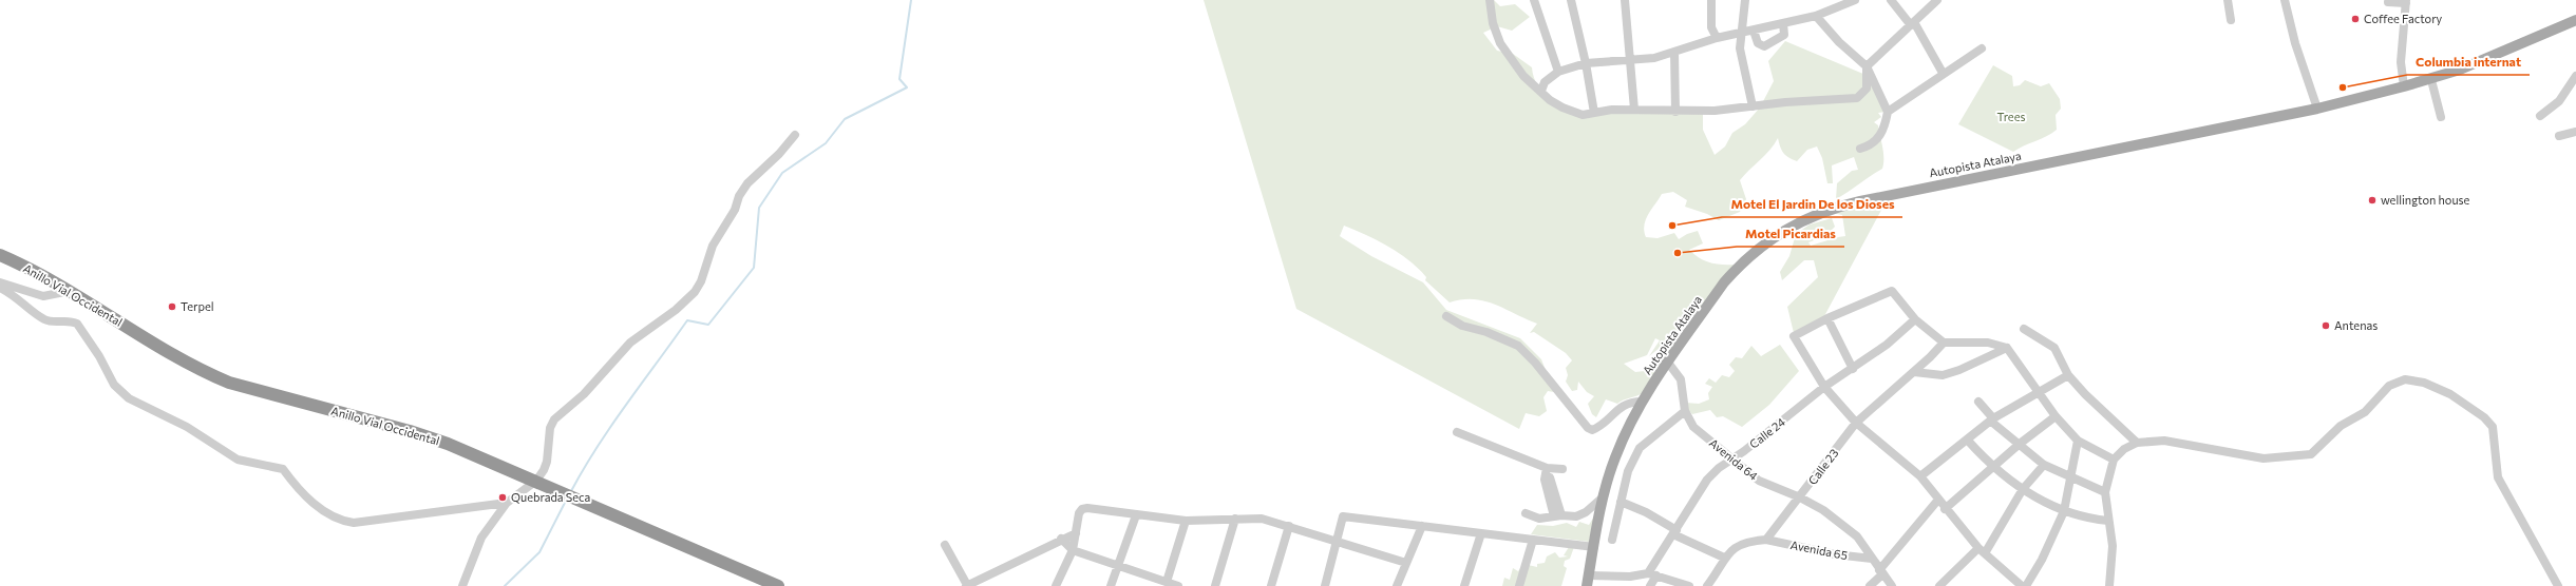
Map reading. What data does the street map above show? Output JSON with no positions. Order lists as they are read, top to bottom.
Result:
{
  "streets": {
    "highway": ["Anillo Vial Occidental"],
    "main road": ["Autopista Atalaya"],
    "street": [
      "Calle 24",
      "Avenida 64",
      "Calle 23",
      "Avenida 65"
    ]
  },
  "crossings": [
    ["Autopista Atalaya", "Avenida 64"],
    ["Calle 24", "Avenida 64"],
    ["Avenida 64", "Calle 23"],
    ["Avenida 64", "Avenida 65"],
    ["Calle 23", "Avenida 65"]
  ],
  "parks": ["Trees"],
  "places": [
    "Coffee Factory",
    "Columbia internat",
    "wellington house",
    "Motel El Jardin De los Dioses",
    "Motel Picardias",
    "Terpel",
    "Antenas",
    "Quebrada Seca"
  ]
}
